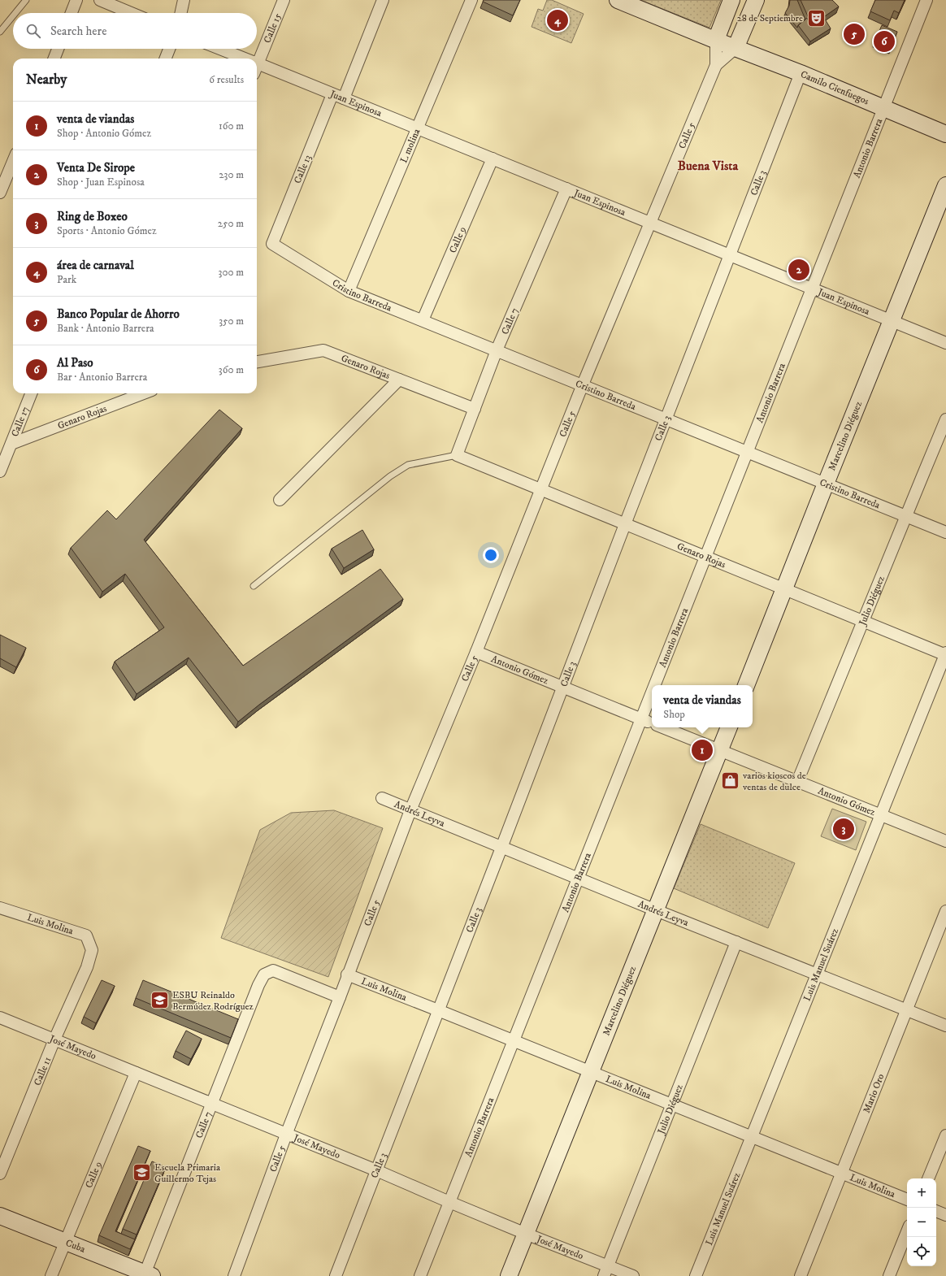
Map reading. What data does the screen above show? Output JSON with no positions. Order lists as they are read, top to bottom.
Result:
{
  "streets": {
    "street": [
      "Calle 15",
      "Camilo Cienfuegos",
      "Juan Espinosa",
      "Calle 5",
      "L molina",
      "Antonio Barrera",
      "Calle 13",
      "Calle 3",
      "Calle 9",
      "Cristino Barreda",
      "Calle 7",
      "Genaro Rojas",
      "Calle 17",
      "Marcelino Diéguez",
      "Julio Diéguez",
      "Antonio Gómez",
      "Andrés Leyva",
      "Luis Molina",
      "Luis Manuel Suárez",
      "José Mayedo",
      "Calle 11",
      "Mario Oro",
      "Cuba"
    ]
  },
  "crossings": [
    ["Camilo Cienfuegos", "Calle 5"],
    ["Camilo Cienfuegos", "Antonio Barrera"],
    ["Camilo Cienfuegos", "Calle 3"],
    ["Juan Espinosa", "Calle 5"],
    ["Juan Espinosa", "L molina"],
    ["Juan Espinosa", "Antonio Barrera"],
    ["Juan Espinosa", "Calle 13"],
    ["Juan Espinosa", "Calle 3"],
    ["Juan Espinosa", "Calle 9"],
    ["Juan Espinosa", "Calle 7"],
    ["Juan Espinosa", "Marcelino Diéguez"],
    ["Calle 5", "Cristino Barreda"],
    ["Calle 5", "Calle 7"],
    ["Calle 5", "Genaro Rojas"],
    ["Calle 5", "Antonio Gómez"],
    ["Calle 5", "Andrés Leyva"],
    ["Calle 5", "Luis Molina"],
    ["Calle 5", "José Mayedo"],
    ["L molina", "Cristino Barreda"],
    ["Antonio Barrera", "Cristino Barreda"],
    ["Antonio Barrera", "Genaro Rojas"],
    ["Antonio Barrera", "Antonio Gómez"],
    ["Antonio Barrera", "Andrés Leyva"],
    ["Antonio Barrera", "Luis Molina"],
    ["Antonio Barrera", "José Mayedo"],
    ["Calle 13", "Cristino Barreda"],
    ["Calle 3", "Cristino Barreda"],
    ["Calle 3", "Genaro Rojas"],
    ["Calle 3", "Antonio Gómez"],
    ["Calle 3", "Andrés Leyva"],
    ["Calle 3", "Luis Molina"],
    ["Calle 3", "José Mayedo"],
    ["Calle 9", "Cristino Barreda"],
    ["Calle 9", "José Mayedo"],
    ["Calle 9", "Cuba"],
    ["Cristino Barreda", "Calle 7"],
    ["Cristino Barreda", "Marcelino Diéguez"],
    ["Cristino Barreda", "Julio Diéguez"],
    ["Calle 7", "Genaro Rojas"],
    ["Calle 7", "José Mayedo"],
    ["Calle 7", "Cuba"],
    ["Genaro Rojas", "Calle 17"],
    ["Genaro Rojas", "Marcelino Diéguez"],
    ["Genaro Rojas", "Julio Diéguez"],
    ["Genaro Rojas", "Luis Manuel Suárez"],
    ["Marcelino Diéguez", "Antonio Gómez"],
    ["Marcelino Diéguez", "Andrés Leyva"],
    ["Marcelino Diéguez", "Luis Molina"],
    ["Marcelino Diéguez", "José Mayedo"],
    ["Julio Diéguez", "Antonio Gómez"],
    ["Julio Diéguez", "Andrés Leyva"],
    ["Julio Diéguez", "Luis Molina"],
    ["Julio Diéguez", "José Mayedo"],
    ["Antonio Gómez", "Luis Manuel Suárez"],
    ["Andrés Leyva", "Luis Manuel Suárez"],
    ["Andrés Leyva", "Mario Oro"],
    ["Luis Molina", "Luis Manuel Suárez"],
    ["Luis Molina", "Calle 11"],
    ["Luis Molina", "Mario Oro"],
    ["José Mayedo", "Calle 11"]
  ],
  "districts": ["Buena Vista"],
  "places": {
    "theatre": ["28 de Septiembre"],
    "shop": ["varios kioscos de ventas de dulce"],
    "school or university": ["ESBU Reinaldo Bermúdez Rodríguez", "Escuela Primaria Guillermo Tejas"]
  },
  "page": {
    "pins": [
      "4",
      "5",
      "6",
      "2",
      "1",
      "3"
    ],
    "search": "Search here",
    "heading": ["Nearby", "6 results"],
    "list": [
      {
        "mark": "1",
        "name": "venta de viandas",
        "note": "Shop · Antonio Gómez",
        "value": "160 m"
      },
      {
        "mark": "2",
        "name": "Venta De Sirope",
        "note": "Shop · Juan Espinosa",
        "value": "230 m"
      },
      {
        "mark": "3",
        "name": "Ring de Boxeo",
        "note": "Sports · Antonio Gómez",
        "value": "250 m"
      },
      {
        "mark": "4",
        "name": "área de carnaval",
        "note": "Park",
        "value": "300 m"
      },
      {
        "mark": "5",
        "name": "Banco Popular de Ahorro",
        "note": "Bank · Antonio Barrera",
        "value": "350 m"
      },
      {
        "mark": "6",
        "name": "Al Paso",
        "note": "Bar · Antonio Barrera",
        "value": "360 m"
      }
    ],
    "popup": ["venta de viandas", "Shop"],
    "map_buttons": ["+", "−"]
  }
}
